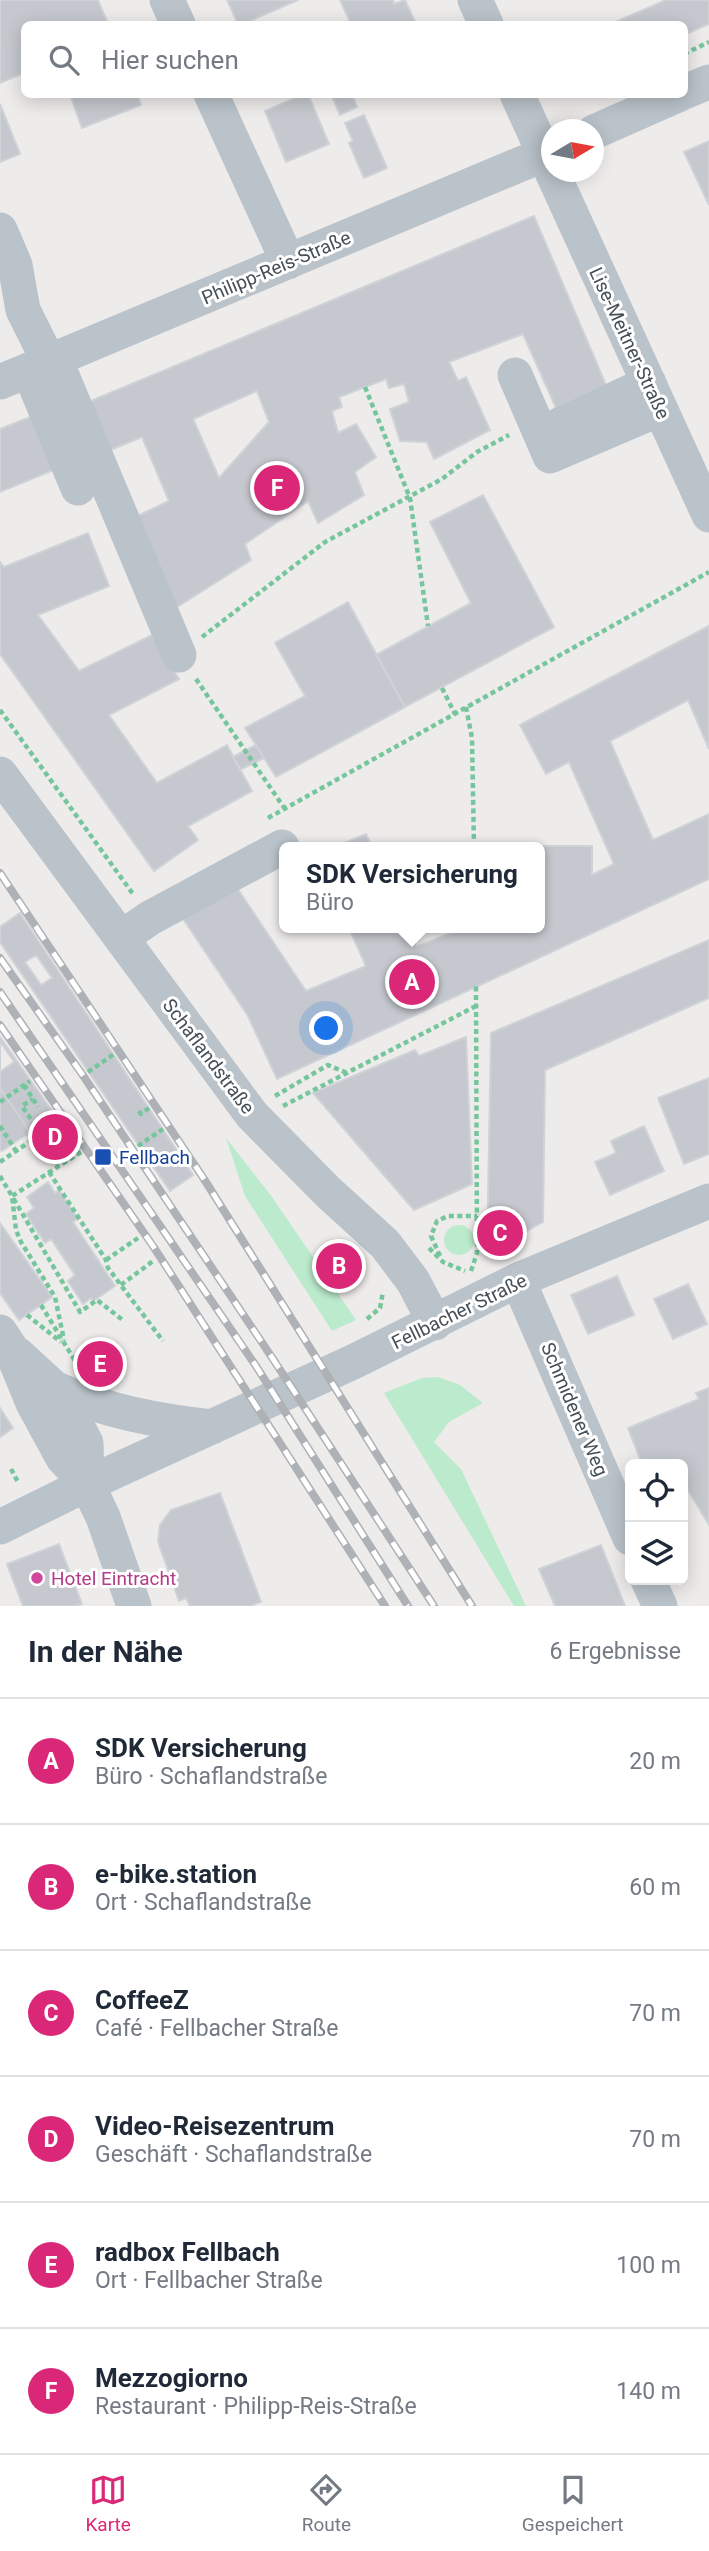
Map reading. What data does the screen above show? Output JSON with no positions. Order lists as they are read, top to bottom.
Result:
{
  "streets": {
    "street": [
      "Philipp-Reis-Straße",
      "Lise-Meitner-Straße",
      "Schaflandstraße",
      "Fellbacher Straße",
      "Schmidener Weg"
    ]
  },
  "crossings": [
    ["Schaflandstraße", "Fellbacher Straße"],
    ["Fellbacher Straße", "Schmidener Weg"]
  ],
  "places": {
    "transit": ["Fellbach"],
    "other": ["Hotel Eintracht"]
  },
  "north": "right",
  "page": {
    "search": "Hier suchen",
    "pins": [
      "F",
      "A",
      "D",
      "C",
      "B",
      "E"
    ],
    "popup": ["SDK Versicherung", "Büro"],
    "heading": ["In der Nähe", "6 Ergebnisse"],
    "list": [
      {
        "mark": "A",
        "name": "SDK Versicherung",
        "note": "Büro · Schaflandstraße",
        "value": "20 m"
      },
      {
        "mark": "B",
        "name": "e-bike.station",
        "note": "Ort · Schaflandstraße",
        "value": "60 m"
      },
      {
        "mark": "C",
        "name": "CoffeeZ",
        "note": "Café · Fellbacher Straße",
        "value": "70 m"
      },
      {
        "mark": "D",
        "name": "Video-Reisezentrum",
        "note": "Geschäft · Schaflandstraße",
        "value": "70 m"
      },
      {
        "mark": "E",
        "name": "radbox Fellbach",
        "note": "Ort · Fellbacher Straße",
        "value": "100 m"
      },
      {
        "mark": "F",
        "name": "Mezzogiorno",
        "note": "Restaurant · Philipp-Reis-Straße",
        "value": "140 m"
      }
    ],
    "nav": ["Karte", "Route", "Gespeichert"]
  }
}
